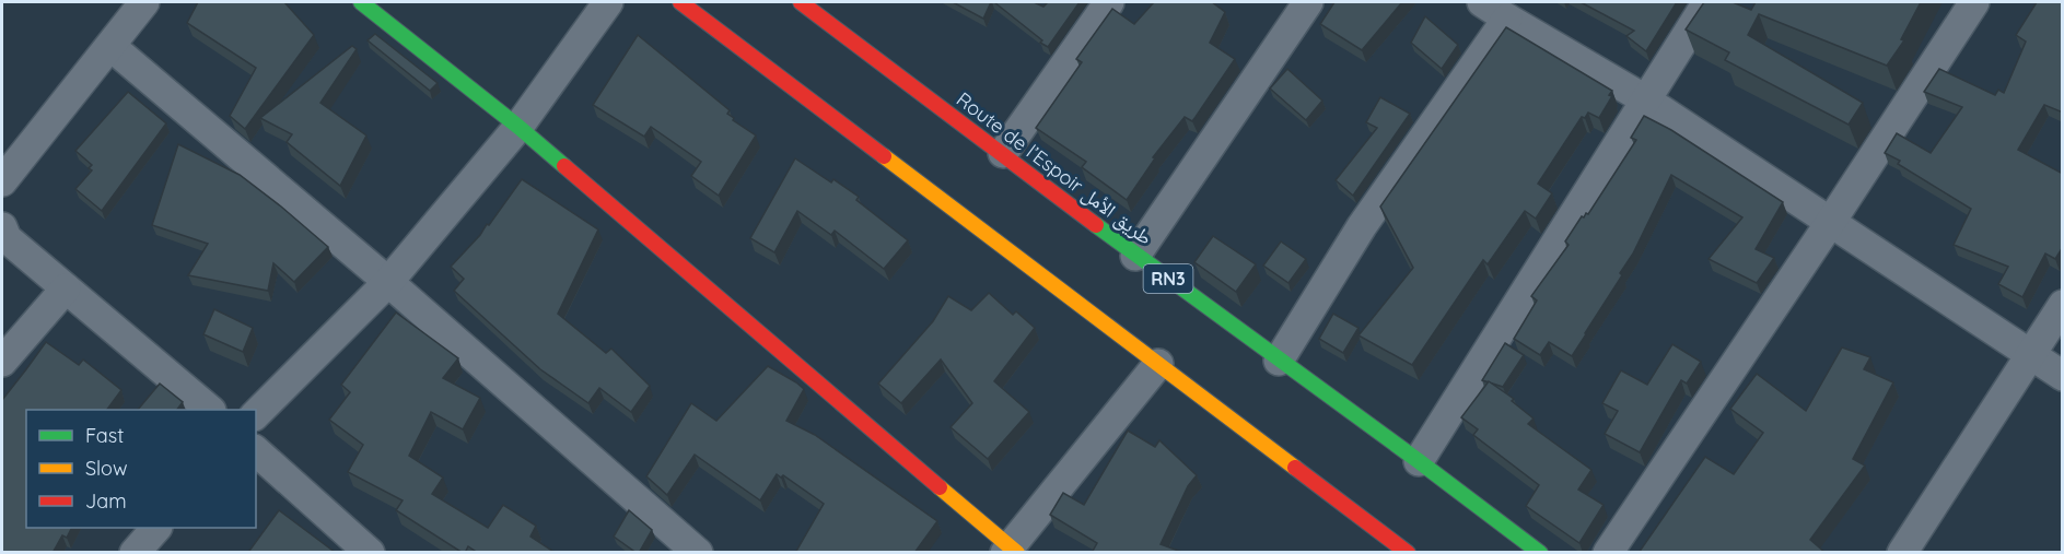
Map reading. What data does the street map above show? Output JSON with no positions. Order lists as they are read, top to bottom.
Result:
{
  "streets": {
    "main road": ["Route de l’Espoir طريق الأمل", "RN3"]
  },
  "legend": ["Fast", "Slow", "Jam"]
}
